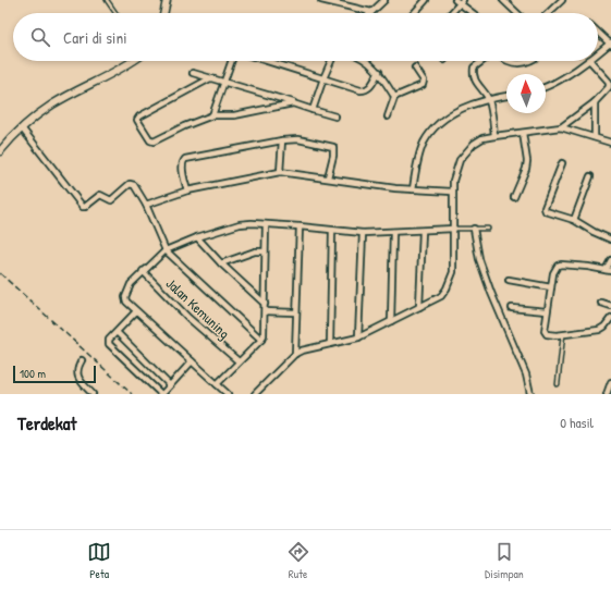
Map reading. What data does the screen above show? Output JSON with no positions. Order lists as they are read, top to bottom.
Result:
{
  "streets": {
    "street": ["Jalan Kemuning"]
  },
  "scale_bar": "100 m",
  "north": "top",
  "page": {
    "search": "Cari di sini",
    "scale": "100 m",
    "heading": ["Terdekat", "0 hasil"],
    "nav": ["Peta", "Rute", "Disimpan"]
  }
}
